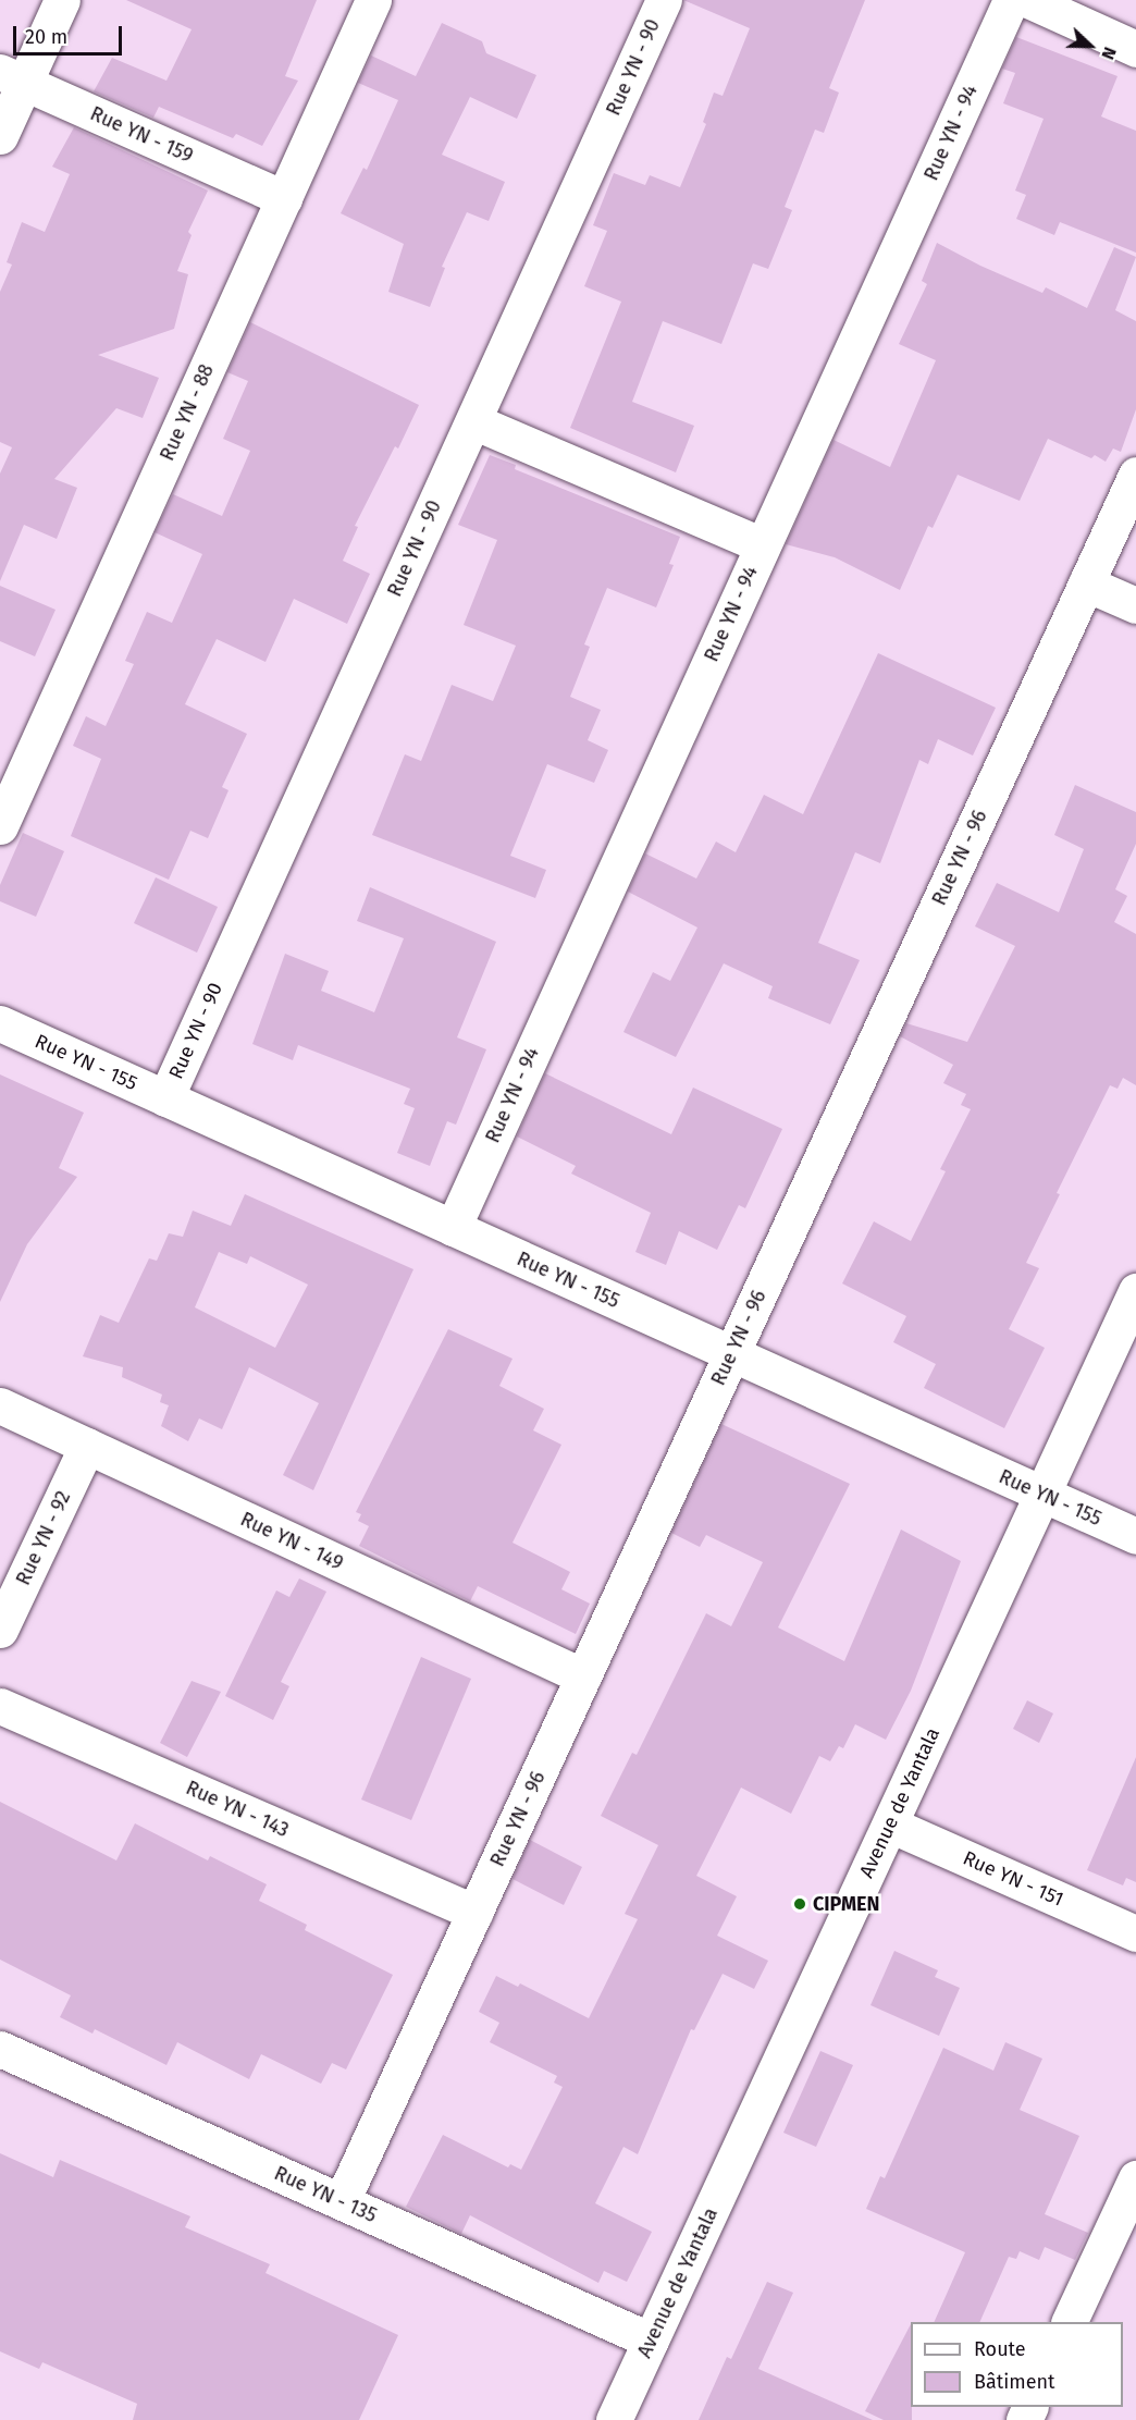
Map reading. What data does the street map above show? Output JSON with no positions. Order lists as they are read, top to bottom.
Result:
{
  "streets": {
    "street": [
      "Rue YN - 90",
      "Rue YN - 94",
      "Rue YN - 159",
      "Rue YN - 88",
      "Rue YN - 96",
      "Rue YN - 155",
      "Rue YN - 92",
      "Rue YN - 149",
      "Avenue de Yantala",
      "Rue YN - 143",
      "Rue YN - 151",
      "Rue YN - 135"
    ]
  },
  "crossings": [
    ["Rue YN - 90", "Rue YN - 155"],
    ["Rue YN - 94", "Rue YN - 155"],
    ["Rue YN - 159", "Rue YN - 88"],
    ["Rue YN - 96", "Rue YN - 155"],
    ["Rue YN - 96", "Rue YN - 149"],
    ["Rue YN - 96", "Rue YN - 143"],
    ["Rue YN - 96", "Rue YN - 135"],
    ["Rue YN - 155", "Avenue de Yantala"],
    ["Rue YN - 92", "Rue YN - 149"],
    ["Avenue de Yantala", "Rue YN - 151"],
    ["Avenue de Yantala", "Rue YN - 135"]
  ],
  "places": ["CIPMEN"],
  "legend": ["Route", "Bâtiment"],
  "scale_bar": "20 m",
  "north": "right"
}
